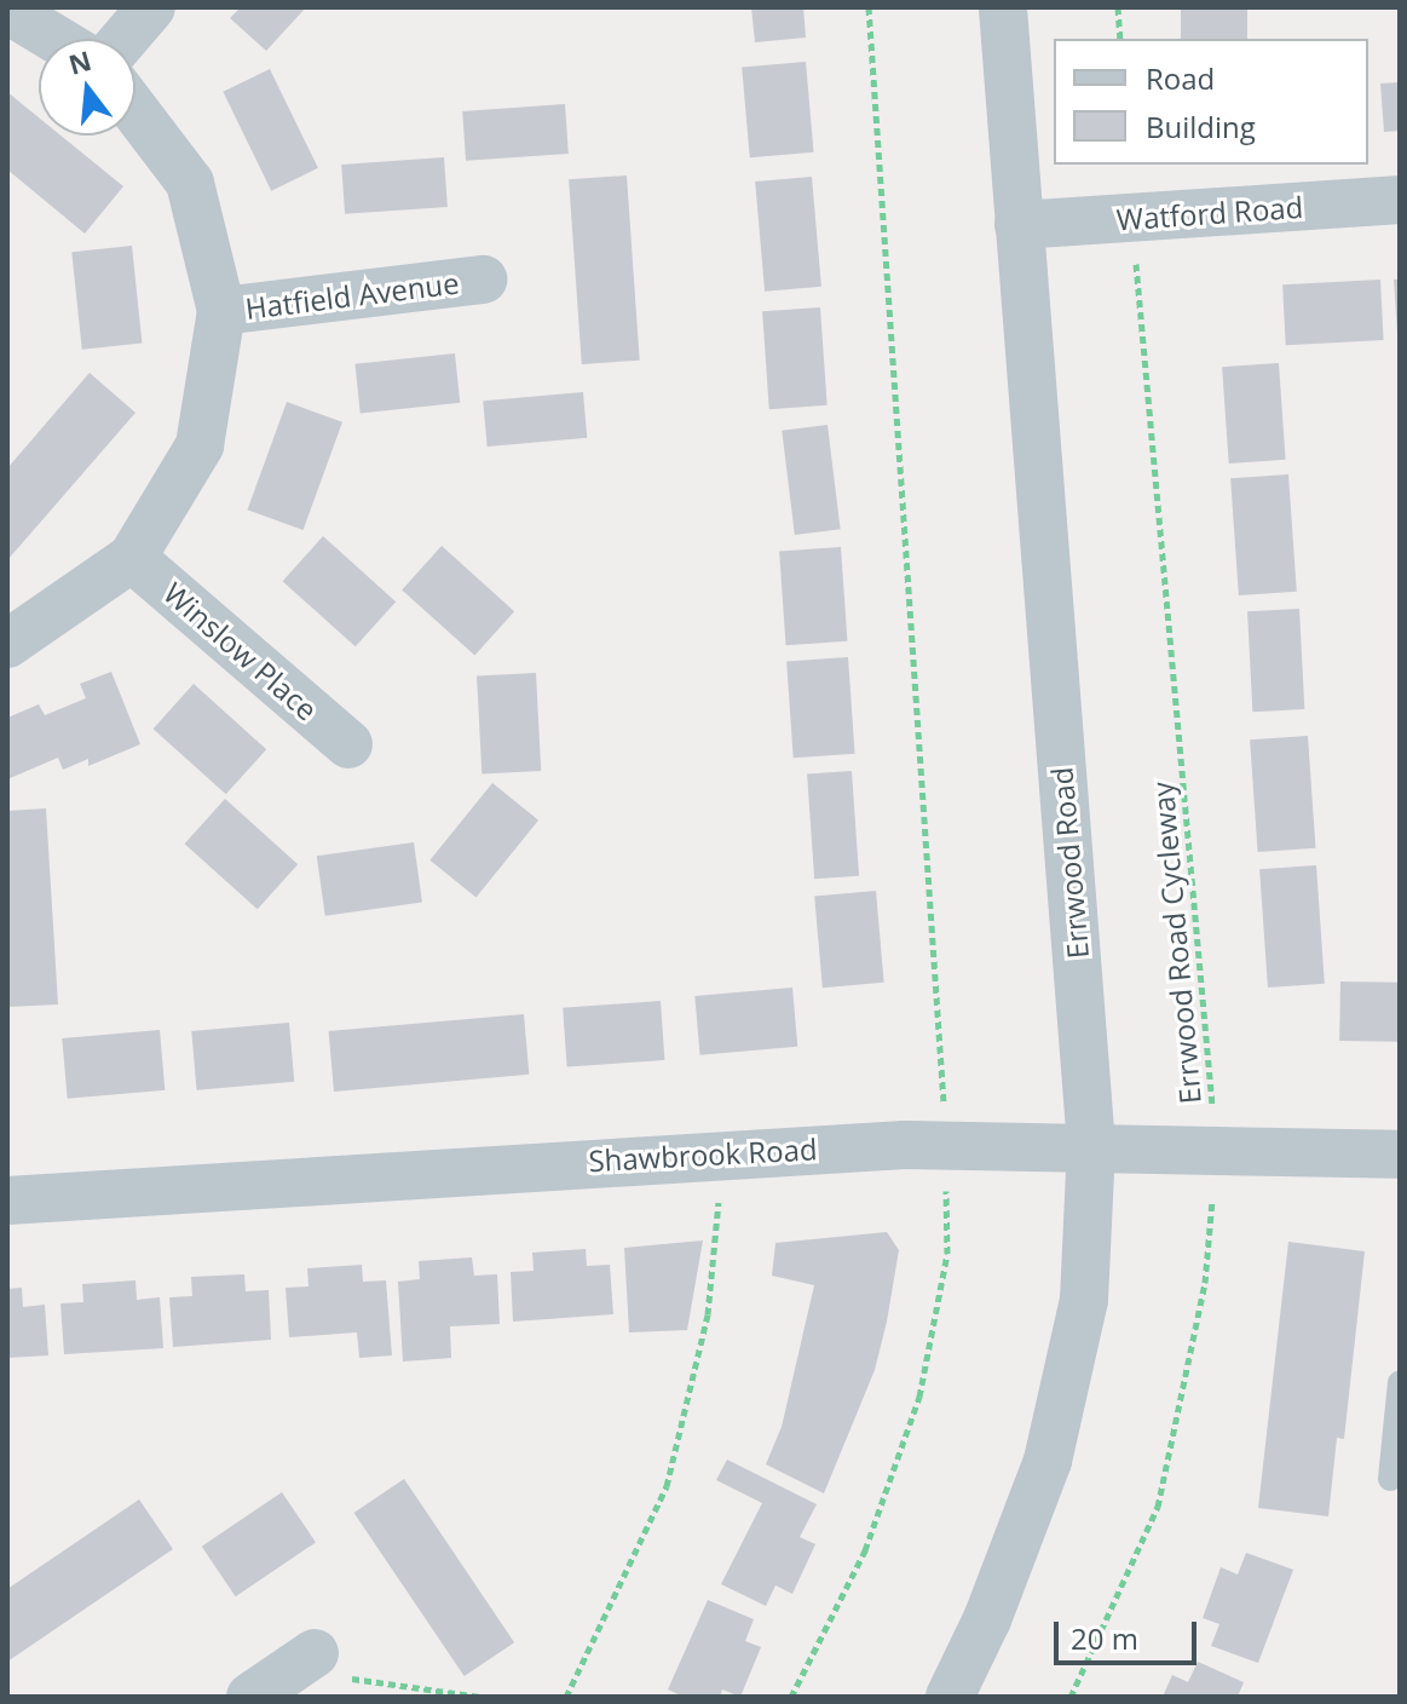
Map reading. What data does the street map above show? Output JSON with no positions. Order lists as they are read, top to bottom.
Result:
{
  "streets": {
    "street": [
      "Watford Road",
      "Hatfield Avenue",
      "Winslow Place",
      "Errwood Road",
      "Shawbrook Road"
    ],
    "path": ["Errwood Road Cycleway"]
  },
  "crossings": [
    ["Watford Road", "Errwood Road"],
    ["Watford Road", "Errwood Road Cycleway"],
    ["Errwood Road", "Shawbrook Road"],
    ["Errwood Road Cycleway", "Shawbrook Road"]
  ],
  "legend": ["Road", "Building"],
  "scale_bar": "20 m",
  "north": "top"
}
